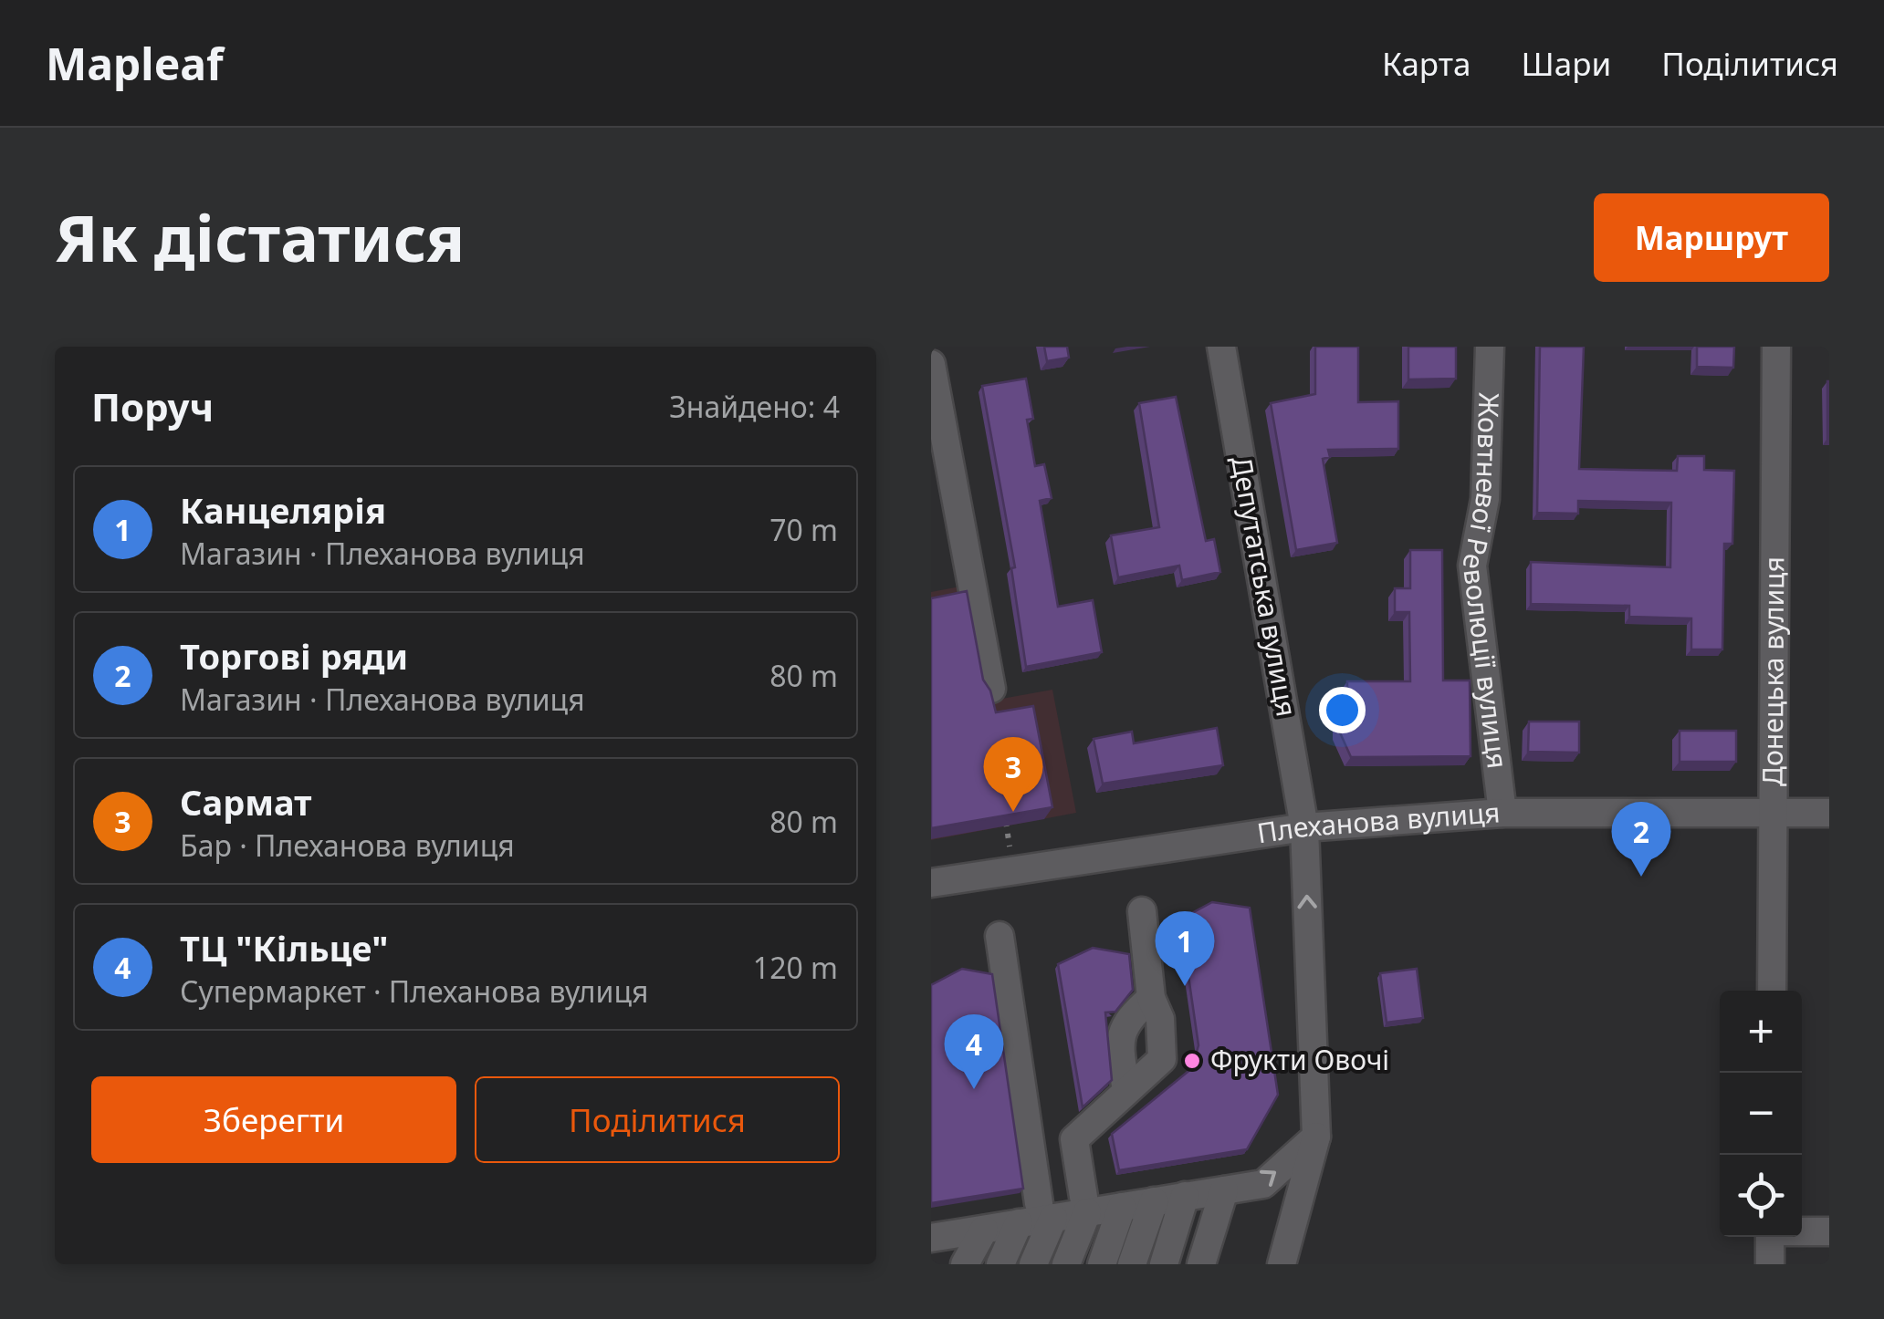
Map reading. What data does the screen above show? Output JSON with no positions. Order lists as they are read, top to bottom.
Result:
{
  "streets": {
    "street": [
      "Жовтневої Революції вулиця",
      "Депутатська вулиця",
      "Донецька вулиця",
      "Плеханова вулиця"
    ]
  },
  "crossings": [
    ["Жовтневої Революції вулиця", "Плеханова вулиця"],
    ["Депутатська вулиця", "Плеханова вулиця"],
    ["Донецька вулиця", "Плеханова вулиця"]
  ],
  "places": ["Фрукти Овочі"],
  "page": {
    "header": "Mapleaf",
    "nav": ["Карта", "Шари", "Поділитися"],
    "title": "Як дістатися",
    "buttons": [
      "Маршрут",
      ["Зберегти", "Поділитися"]
    ],
    "heading": ["Поруч", "Знайдено: 4"],
    "list": [
      {
        "mark": "1",
        "name": "Канцелярія",
        "note": "Магазин · Плеханова вулиця",
        "value": "70 m"
      },
      {
        "mark": "2",
        "name": "Торгові ряди",
        "note": "Магазин · Плеханова вулиця",
        "value": "80 m"
      },
      {
        "mark": "3",
        "name": "Сармат",
        "note": "Бар · Плеханова вулиця",
        "value": "80 m"
      },
      {
        "mark": "4",
        "name": "ТЦ \"Кільце\"",
        "note": "Супермаркет · Плеханова вулиця",
        "value": "120 m"
      }
    ],
    "pins": [
      "3",
      "2",
      "1",
      "4"
    ],
    "map_buttons": ["+", "−"]
  }
}
